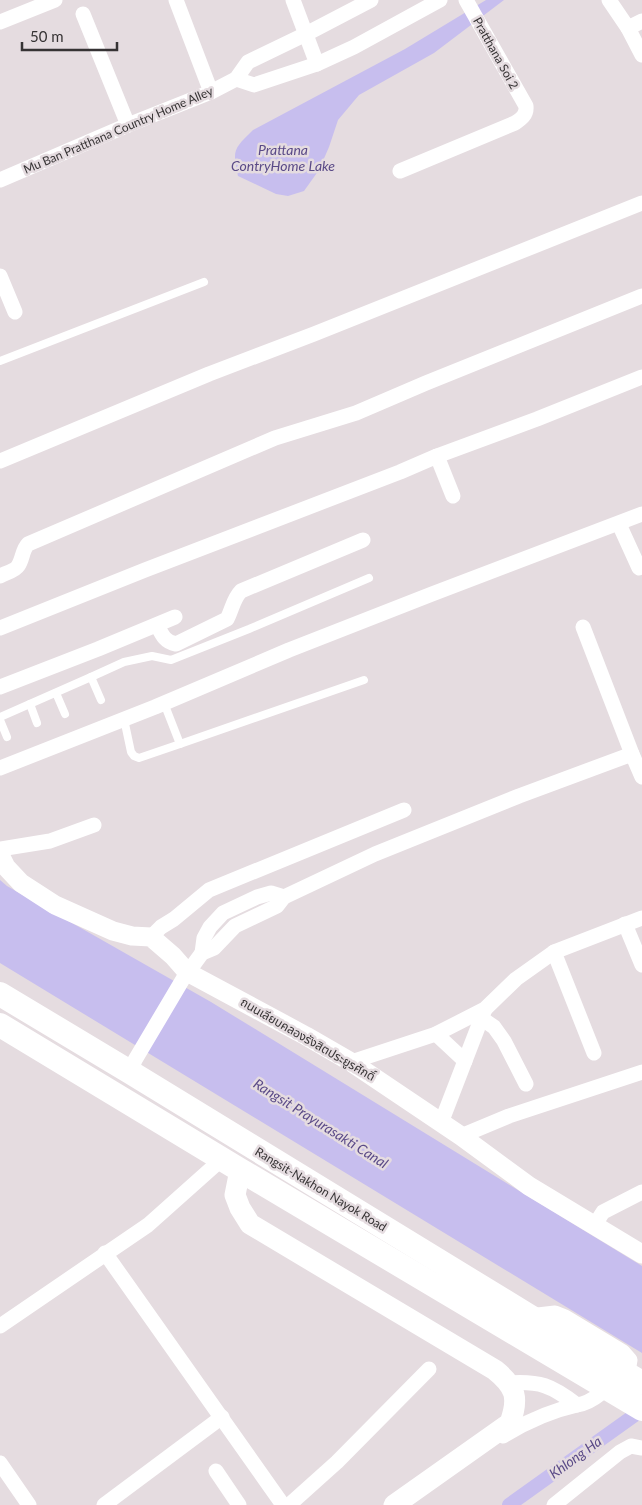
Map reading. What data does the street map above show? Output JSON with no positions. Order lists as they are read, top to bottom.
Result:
{
  "streets": {
    "main road": ["Rangsit-Nakhon Nayok Road"],
    "street": ["Pratthana Soi 2", "Mu Ban Pratthana Country Home Alley", "ถนนเลียบคลองรังสิตประยูรศักดิ์"]
  },
  "water": ["Prattana ContryHome Lake", "Rangsit Prayurasakti Canal", "Khlong Ha"],
  "scale_bar": "50 m"
}
